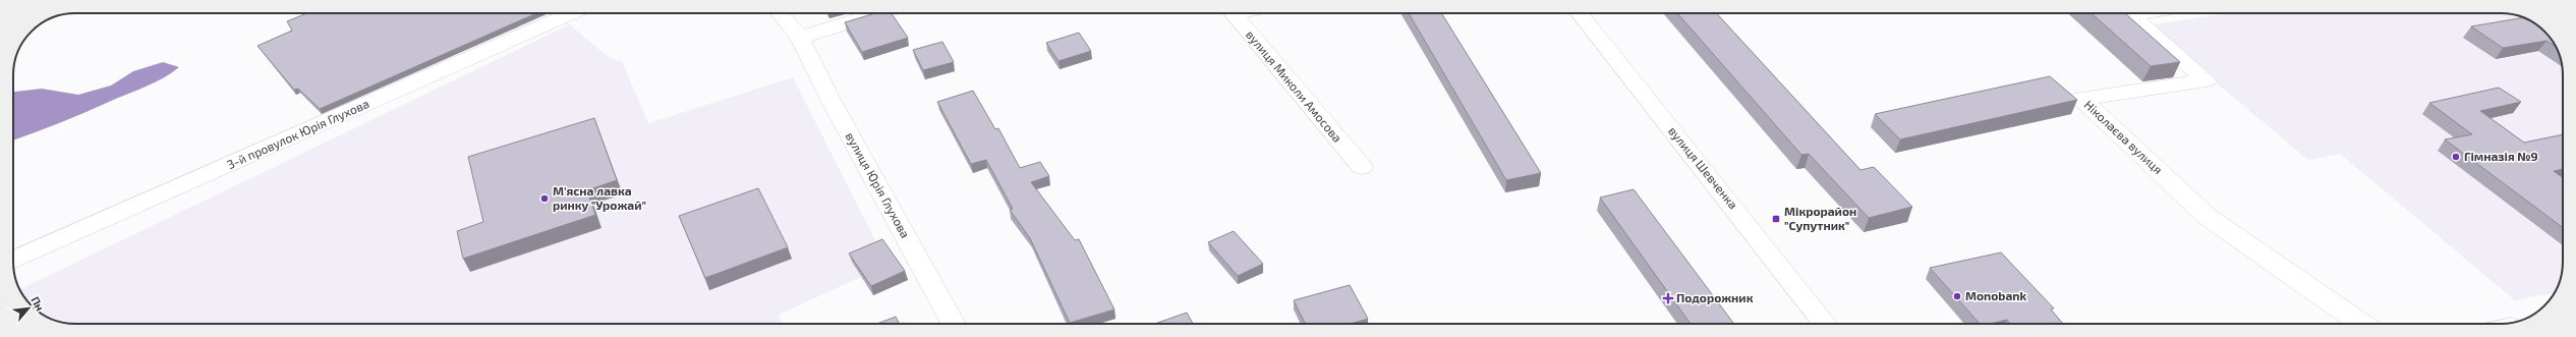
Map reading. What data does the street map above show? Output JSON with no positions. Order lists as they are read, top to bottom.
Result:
{
  "streets": {
    "street": [
      "вулиця Миколи Амосова",
      "3-й провулок Юрія Глухова",
      "Ніколаєва вулиця",
      "вулиця Шевченка",
      "вулиця Юрія Глухова"
    ]
  },
  "places": {
    "other": ["Гімназія №9", "М'ясна лавка ринку \"Урожай\"", "Monobank"],
    "transit": ["Мікрорайон \"Супутник\""],
    "health": ["Подорожник"]
  },
  "north": "top right"
}
